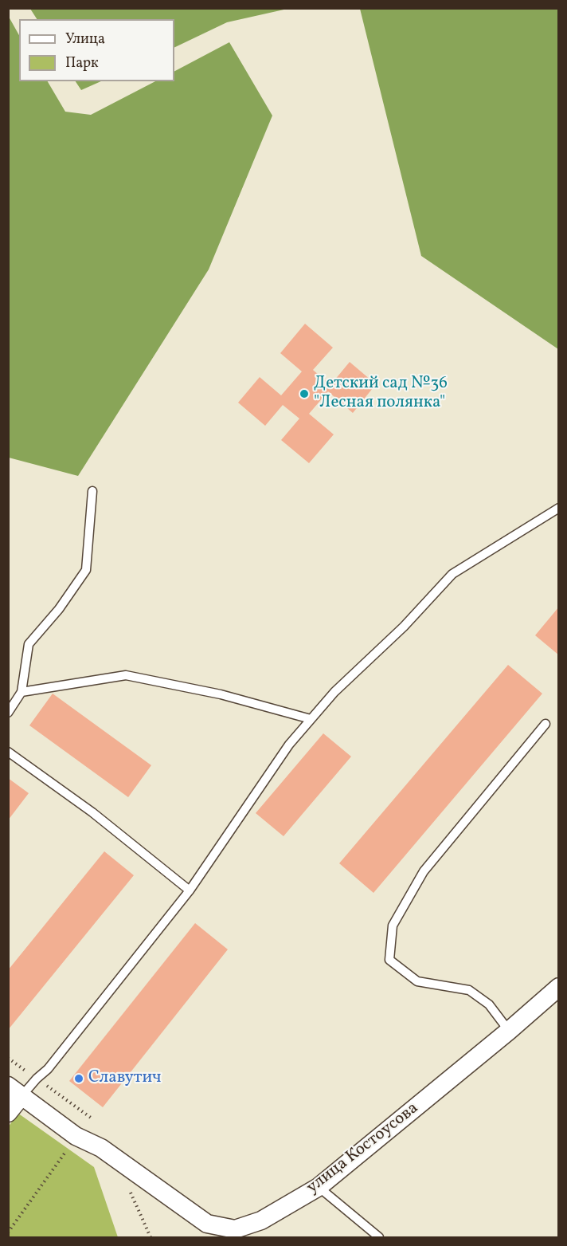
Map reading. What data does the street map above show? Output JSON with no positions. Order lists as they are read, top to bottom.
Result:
{
  "streets": {
    "street": ["улица Костоусова"]
  },
  "places": ["Детский сад №36 \"Лесная полянка\"", "Славутич"],
  "legend": ["Улица", "Парк"]
}
